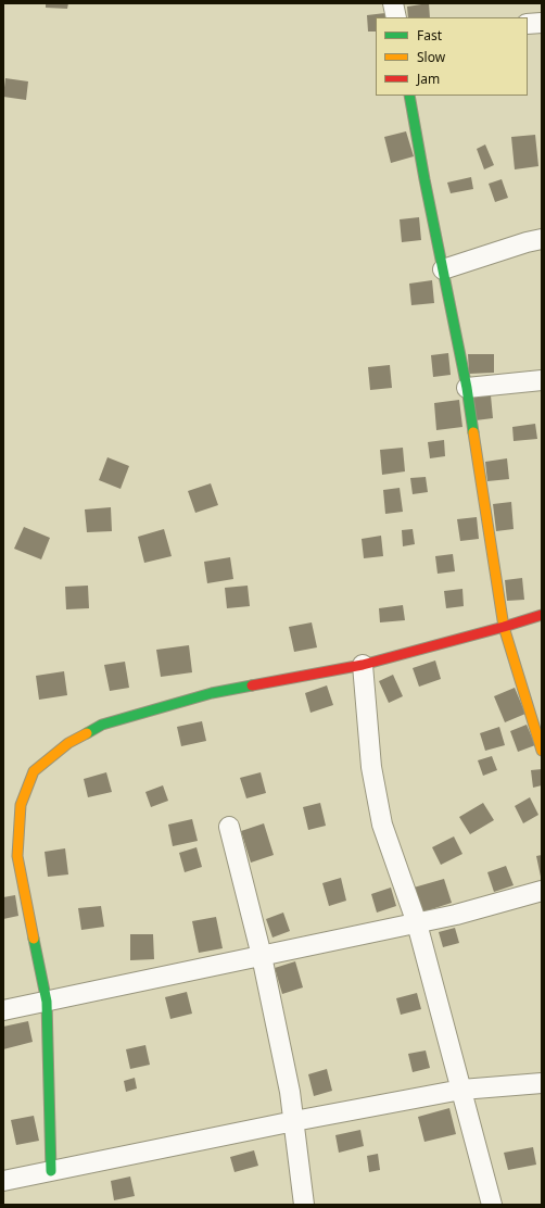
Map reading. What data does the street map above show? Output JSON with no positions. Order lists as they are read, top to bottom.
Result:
{
  "legend": ["Fast", "Slow", "Jam"]
}
